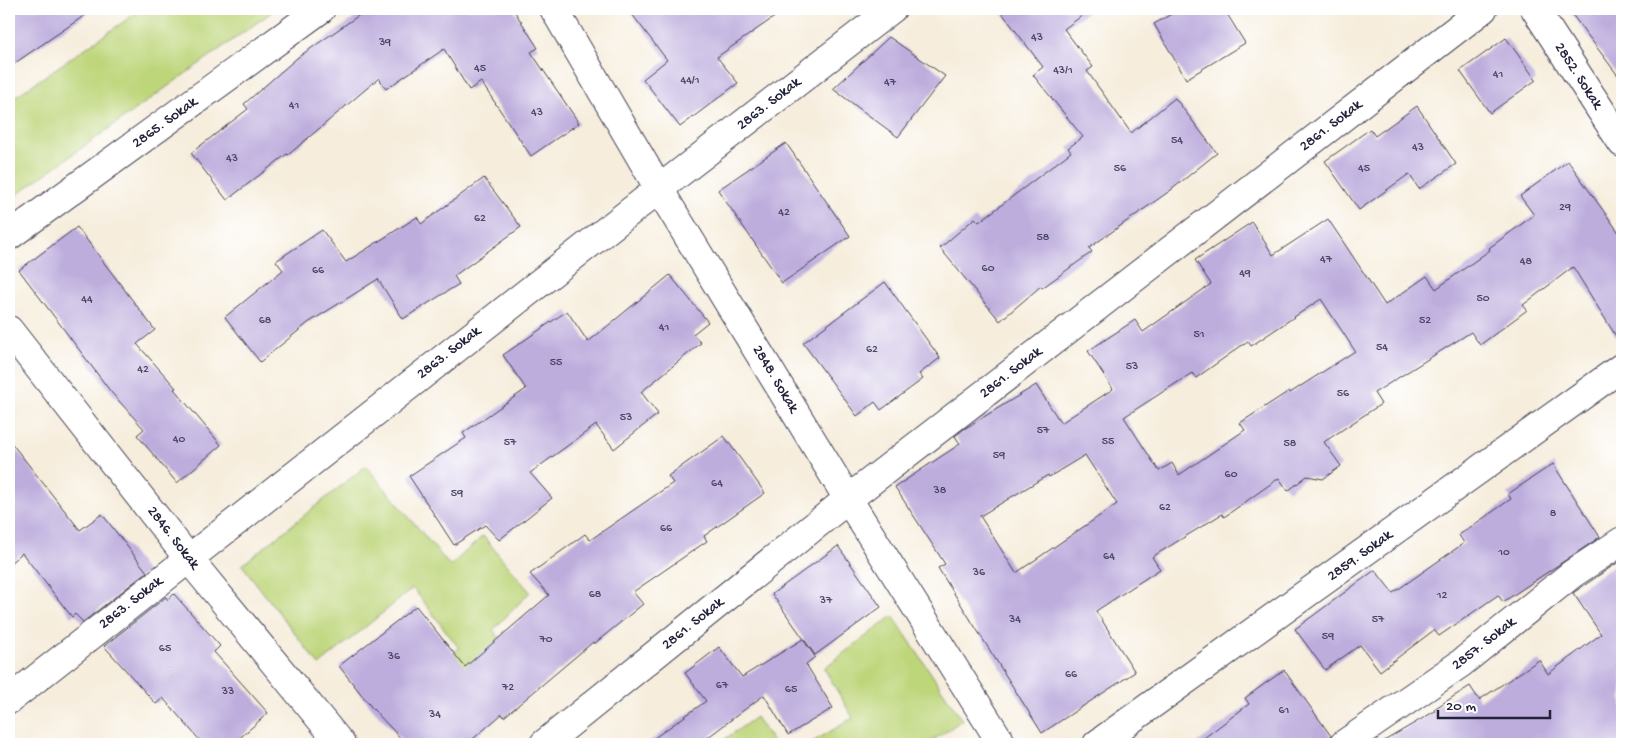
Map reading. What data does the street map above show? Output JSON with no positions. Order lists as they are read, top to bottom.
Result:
{
  "streets": {
    "street": [
      "2852. Sokak",
      "2863. Sokak",
      "2865. Sokak",
      "2861. Sokak",
      "2848. Sokak",
      "2846. Sokak",
      "2859. Sokak",
      "2857. Sokak"
    ]
  },
  "crossings": [
    ["2863. Sokak", "2848. Sokak"],
    ["2863. Sokak", "2846. Sokak"],
    ["2861. Sokak", "2848. Sokak"]
  ],
  "house_numbers": [
    "43",
    "39",
    "45",
    "43/1",
    "41",
    "44/1",
    "47",
    "41",
    "43",
    "54",
    "43",
    "43",
    "56",
    "45",
    "29",
    "42",
    "62",
    "58",
    "47",
    "48",
    "60",
    "66",
    "49",
    "50",
    "44",
    "68",
    "52",
    "41",
    "51",
    "54",
    "62",
    "55",
    "53",
    "42",
    "56",
    "53",
    "57",
    "40",
    "55",
    "57",
    "58",
    "59",
    "60",
    "64",
    "38",
    "59",
    "62",
    "8",
    "66",
    "10",
    "64",
    "36",
    "68",
    "12",
    "37",
    "34",
    "57",
    "59",
    "70",
    "65",
    "36",
    "66",
    "67",
    "72",
    "65",
    "33",
    "61",
    "34"
  ],
  "scale_bar": "20 m"
}
